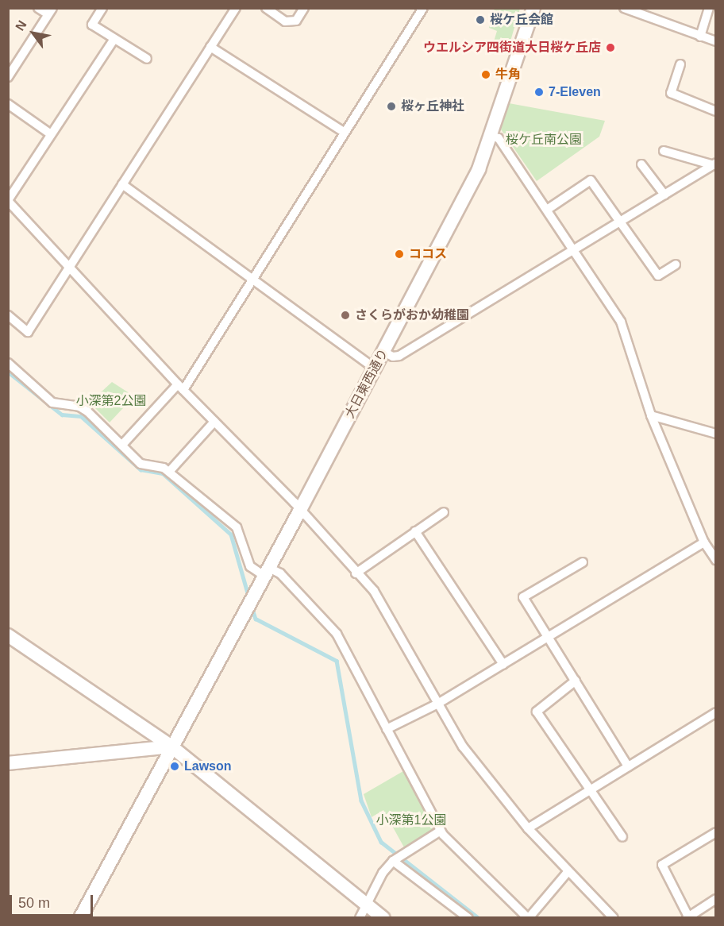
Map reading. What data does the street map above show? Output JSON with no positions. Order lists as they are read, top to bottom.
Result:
{
  "streets": {
    "street": ["大日東西通り"]
  },
  "parks": ["桜ケ丘南公園", "小深第2公園", "小深第1公園"],
  "places": [
    "桜ケ丘会館",
    "ウエルシア四街道大日桜ケ丘店",
    "牛角",
    "7-Eleven",
    "桜ヶ丘神社",
    "ココス",
    "さくらがおか幼稚園",
    "Lawson"
  ],
  "scale_bar": "50 m",
  "north": "top left"
}
